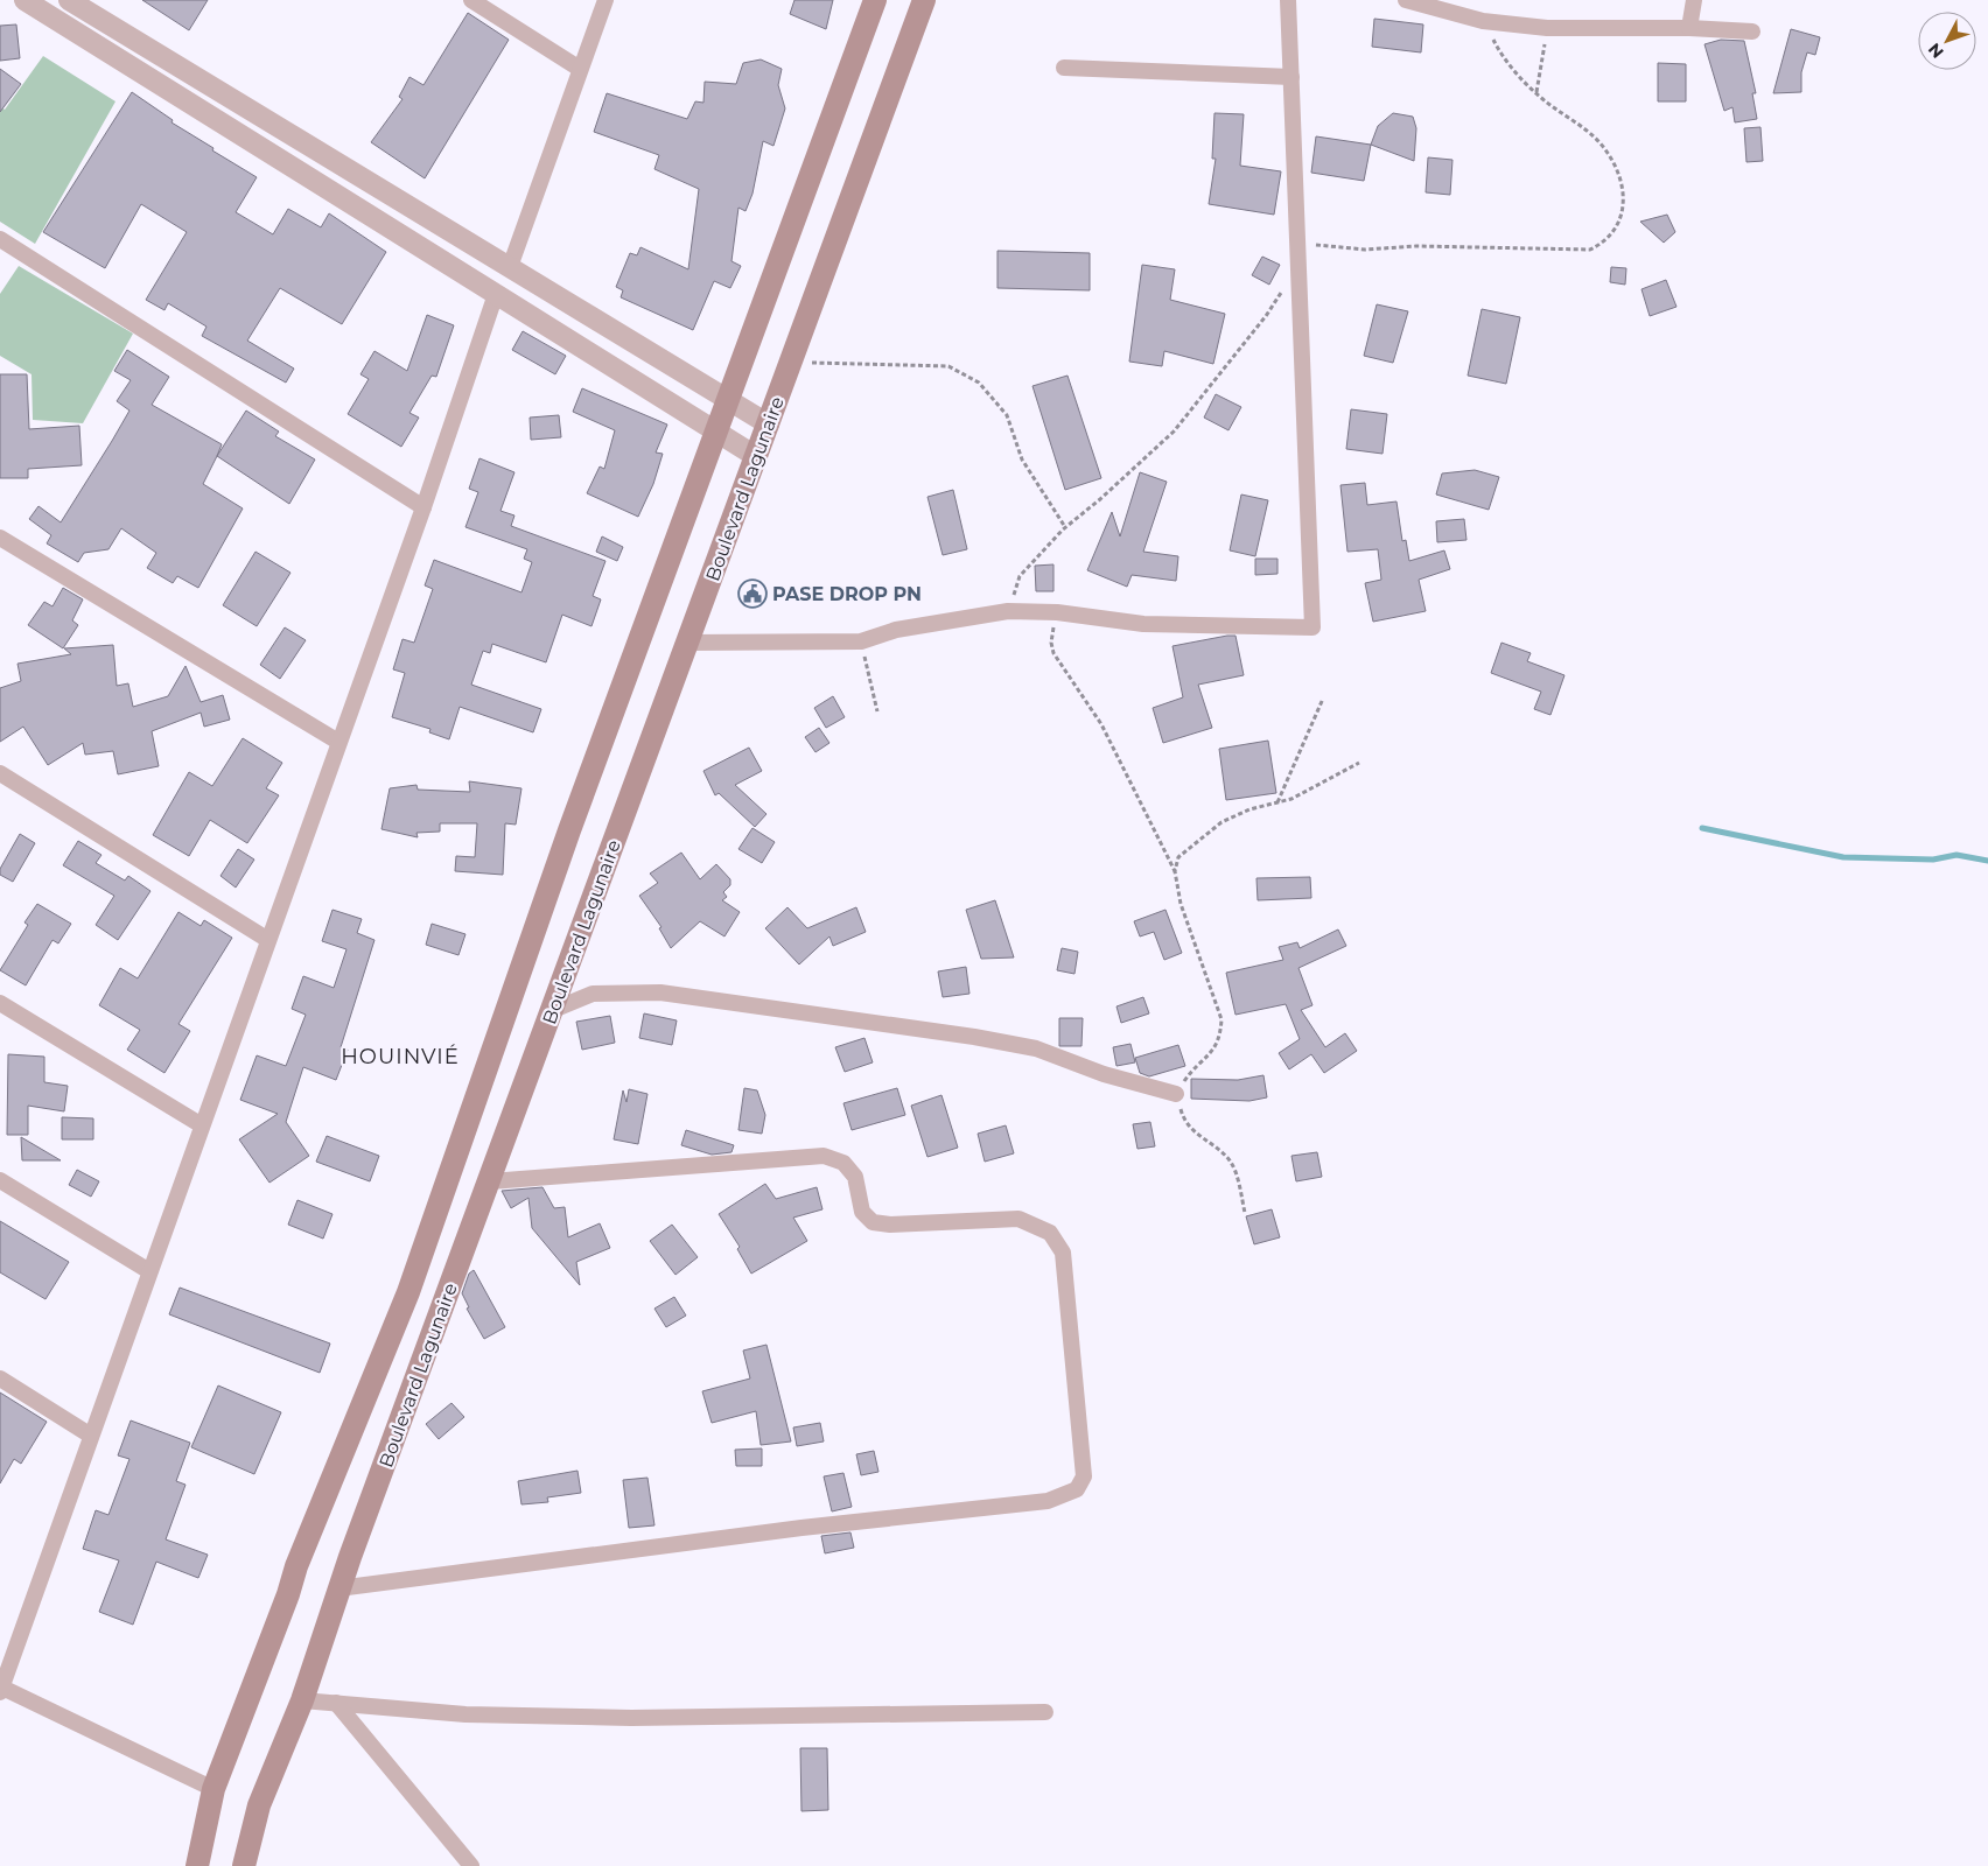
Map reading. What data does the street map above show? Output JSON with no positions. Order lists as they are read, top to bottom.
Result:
{
  "streets": {
    "main road": ["Boulevard Lagunaire"]
  },
  "districts": ["HOUINVIÉ"],
  "places": {
    "public building": ["PASE DROP PN"]
  },
  "north": "bottom left"
}
